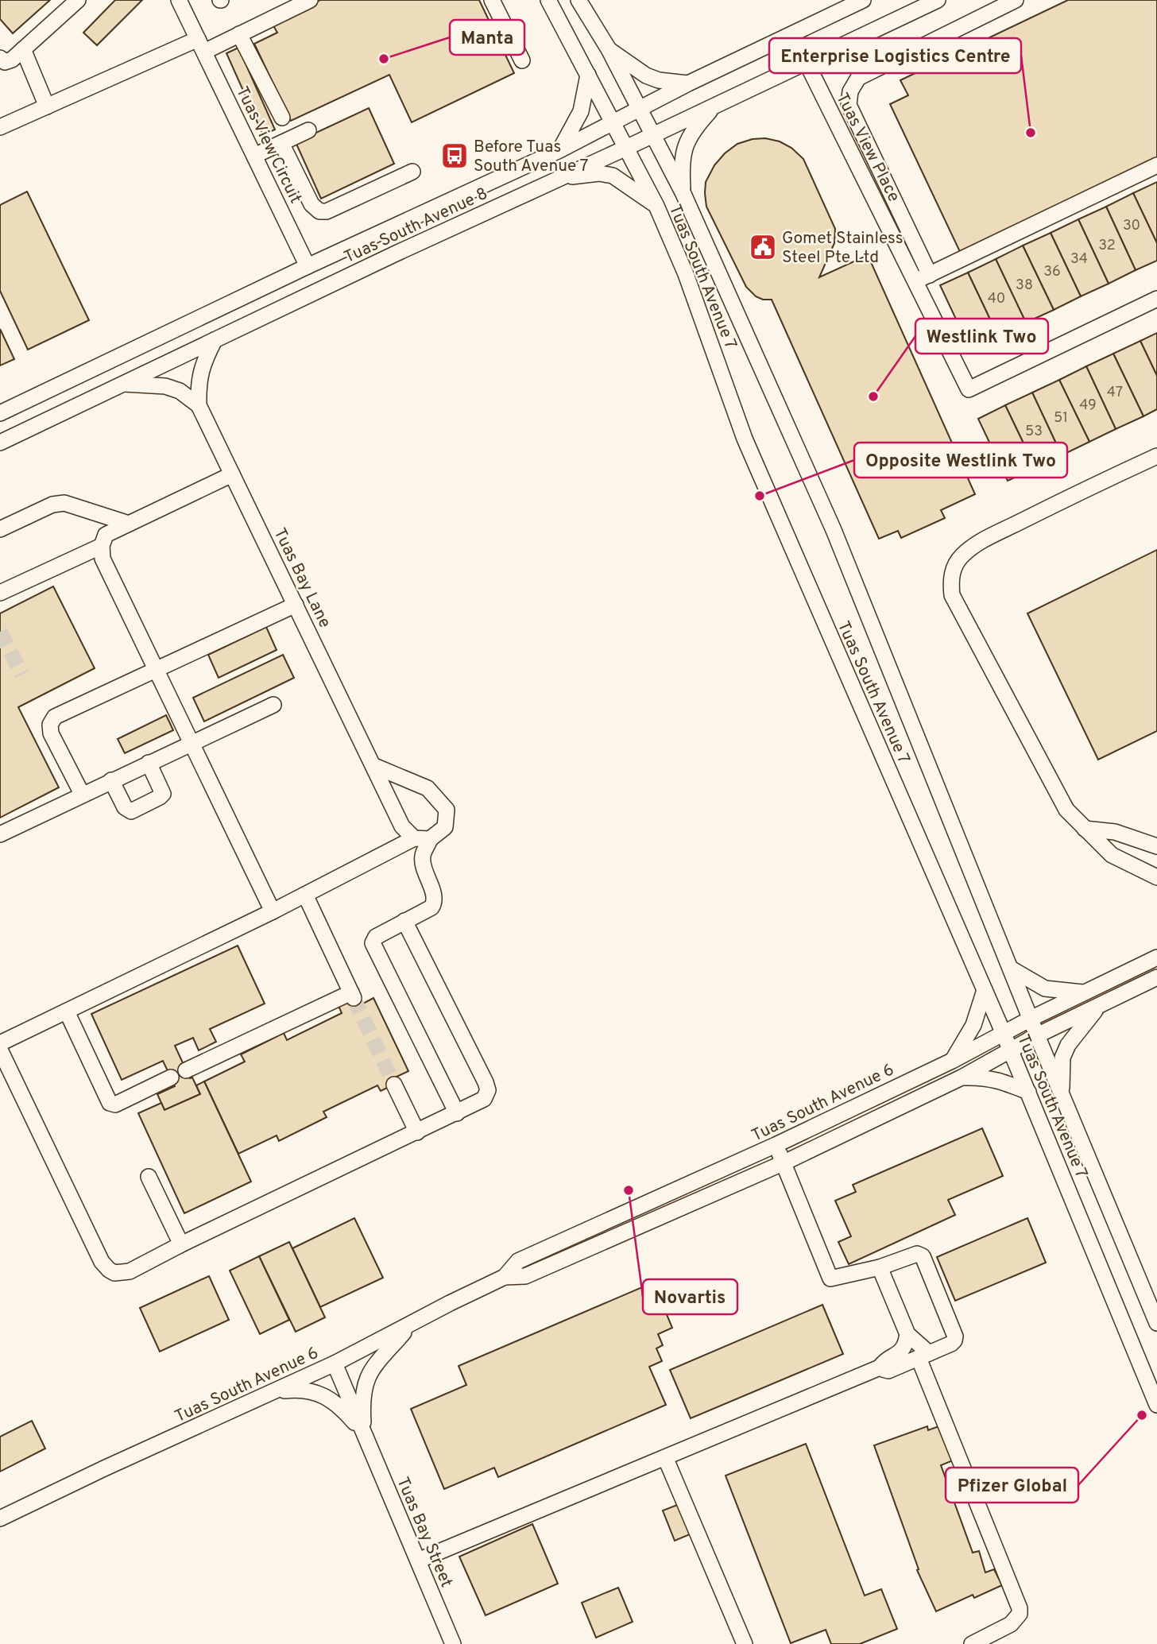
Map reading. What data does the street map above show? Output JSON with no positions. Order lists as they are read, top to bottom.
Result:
{
  "streets": {
    "street": [
      "Tuas View Circuit",
      "Tuas View Place",
      "Tuas South Avenue 8",
      "Tuas South Avenue 7",
      "Tuas Bay Lane",
      "Tuas South Avenue 6",
      "Tuas Bay Street"
    ]
  },
  "crossings": [
    ["Tuas View Circuit", "Tuas South Avenue 8"],
    ["Tuas View Place", "Tuas South Avenue 8"],
    ["Tuas South Avenue 8", "Tuas South Avenue 7"],
    ["Tuas South Avenue 8", "Tuas Bay Lane"],
    ["Tuas South Avenue 7", "Tuas South Avenue 6"],
    ["Tuas South Avenue 6", "Tuas Bay Street"]
  ],
  "places": {
    "other": [
      "Manta",
      "Enterprise Logistics Centre",
      "Westlink Two",
      "Opposite Westlink Two",
      "Novartis",
      "Pfizer Global"
    ],
    "bus stop": ["Before Tuas South Avenue 7"],
    "public building": ["Gomet Stainless Steel Pte Ltd"]
  },
  "house_numbers": [
    "30",
    "32",
    "34",
    "36",
    "38",
    "40",
    "47",
    "49",
    "51",
    "53"
  ]
}
